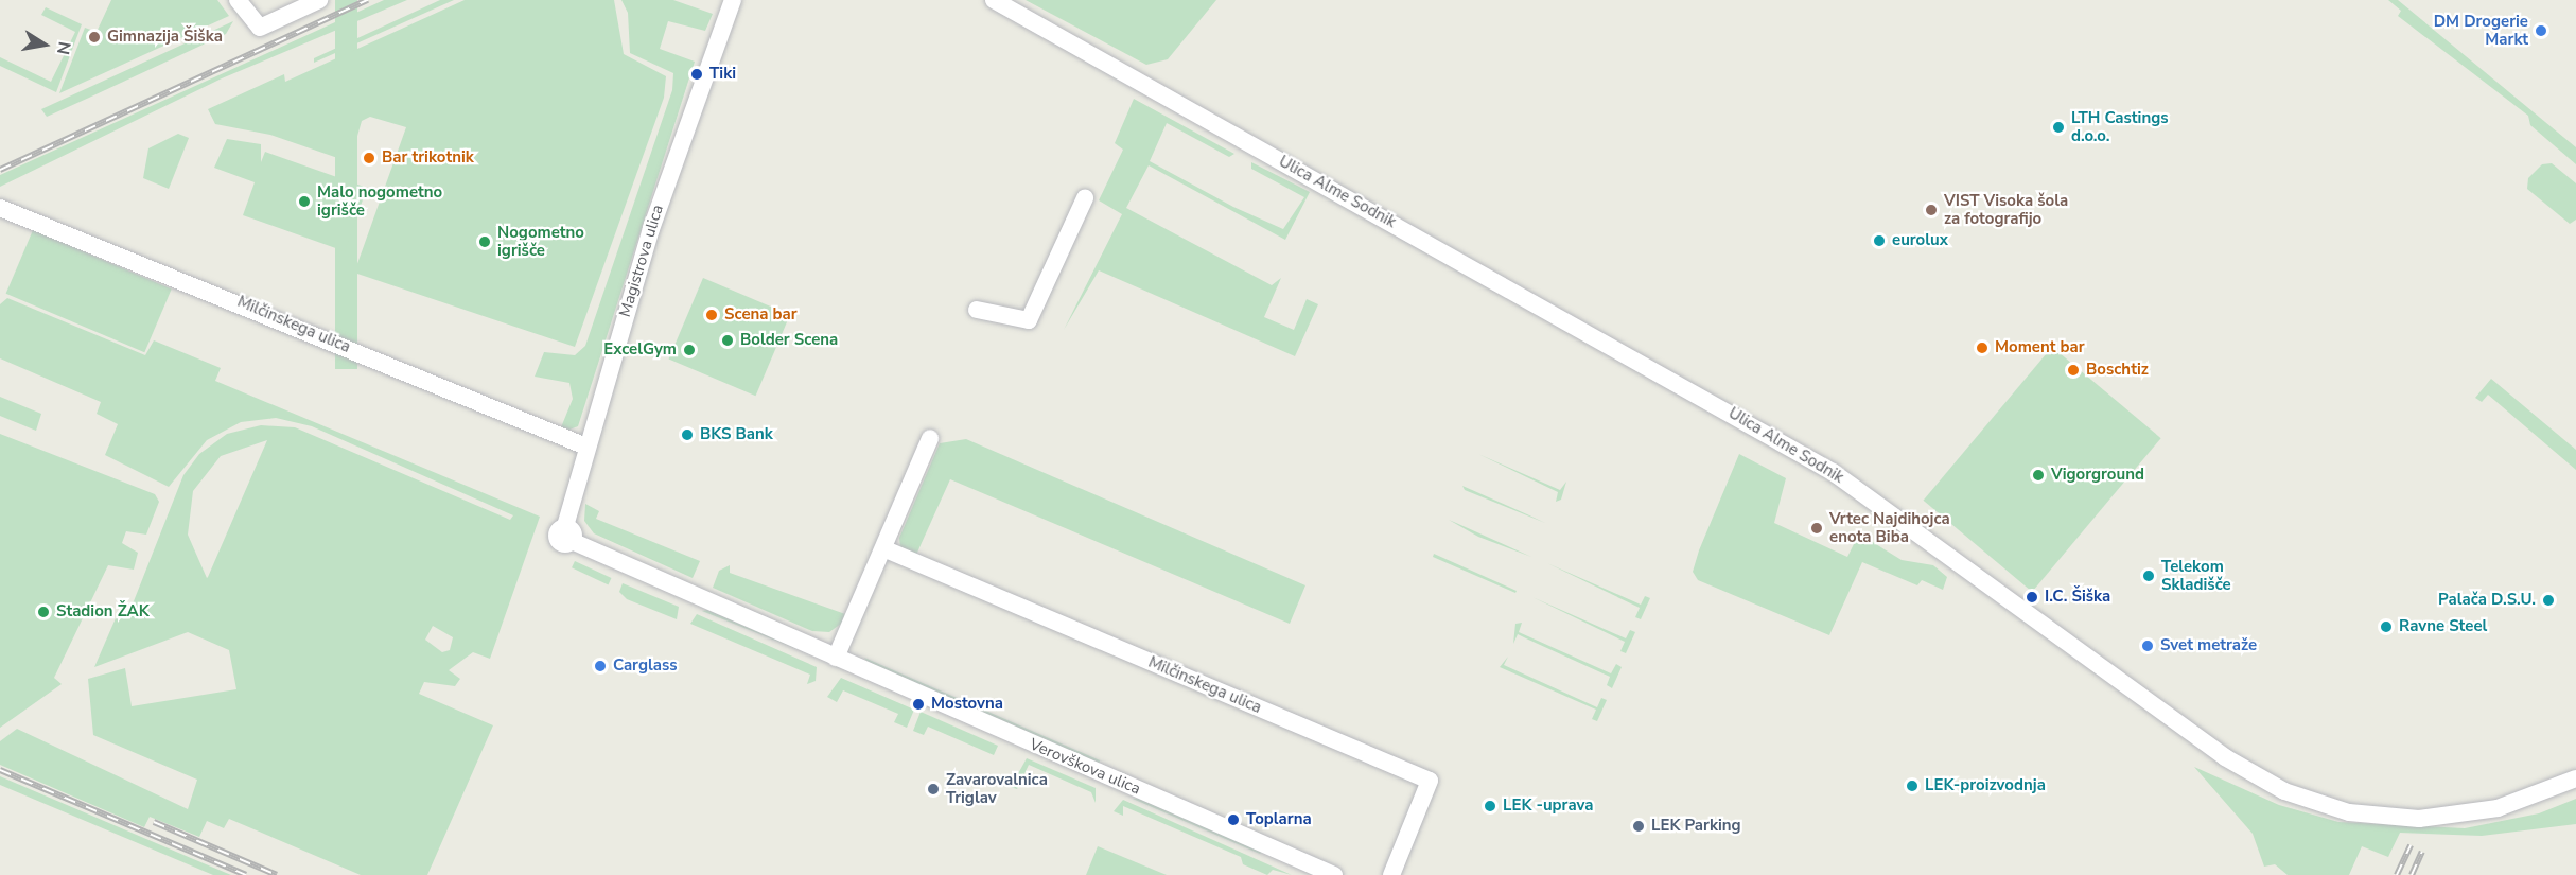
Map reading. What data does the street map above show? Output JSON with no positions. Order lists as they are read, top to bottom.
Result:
{
  "streets": {
    "street": [
      "Ulica Alme Sodnik",
      "Magistrova ulica",
      "Milčinskega ulica",
      "Verovškova ulica"
    ]
  },
  "crossings": [
    ["Magistrova ulica", "Milčinskega ulica"],
    ["Magistrova ulica", "Verovškova ulica"]
  ],
  "places": [
    "DM Drogerie Markt",
    "Gimnazija Šiška",
    "Tiki",
    "LTH Castings d.o.o.",
    "Bar trikotnik",
    "Malo nogometno igrišče",
    "VIST Visoka šola za fotografijo",
    "eurolux",
    "Nogometno igrišče",
    "Scena bar",
    "Bolder Scena",
    "Moment bar",
    "ExcelGym",
    "Boschtiz",
    "BKS Bank",
    "Vigorground",
    "Vrtec Najdihojca enota Biba",
    "Telekom Skladišče",
    "I.C. Šiška",
    "Palača D.S.U.",
    "Stadion ŽAK",
    "Ravne Steel",
    "Svet metraže",
    "Carglass",
    "Mostovna",
    "LEK-proizvodnja",
    "Zavarovalnica Triglav",
    "LEK -uprava",
    "Toplarna",
    "LEK Parking"
  ],
  "north": "right"
}
